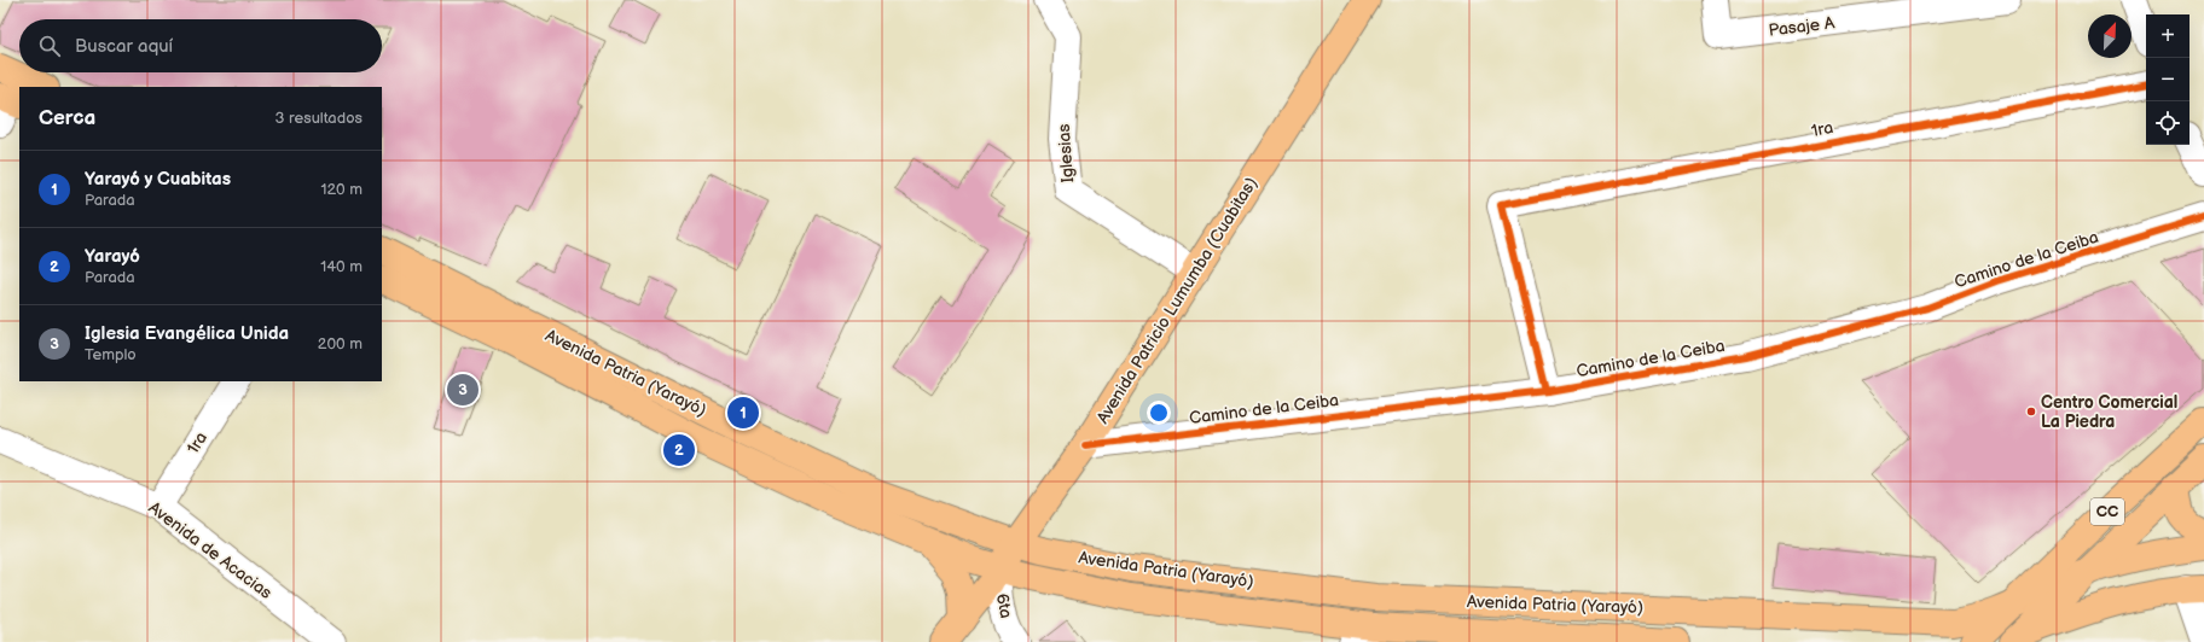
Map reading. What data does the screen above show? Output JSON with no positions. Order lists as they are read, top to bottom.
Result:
{
  "streets": {
    "main road": ["Avenida Patricio Lumumba (Cuabitas)", "Avenida Patria (Yarayó)", "CC"],
    "street": [
      "Pasaje A",
      "1ra",
      "Iglesias",
      "Camino de la Ceiba",
      "Avenida de Acacias",
      "6ta"
    ]
  },
  "crossings": [
    ["1ra", "Camino de la Ceiba"],
    ["1ra", "Avenida de Acacias"],
    ["Iglesias", "Avenida Patricio Lumumba (Cuabitas)"],
    ["Camino de la Ceiba", "Avenida Patricio Lumumba (Cuabitas)"],
    ["Avenida Patricio Lumumba (Cuabitas)", "Avenida Patria (Yarayó)"],
    ["Avenida Patricio Lumumba (Cuabitas)", "6ta"],
    ["Avenida Patria (Yarayó)", "CC"],
    ["Avenida Patria (Yarayó)", "6ta"]
  ],
  "places": ["Centro Comercial La Piedra"],
  "north": "top right",
  "page": {
    "map_buttons": ["+", "−"],
    "search": "Buscar aquí",
    "heading": ["Cerca", "3 resultados"],
    "list": [
      {
        "mark": "1",
        "name": "Yarayó y Cuabitas",
        "note": "Parada",
        "value": "120 m"
      },
      {
        "mark": "2",
        "name": "Yarayó",
        "note": "Parada",
        "value": "140 m"
      },
      {
        "mark": "3",
        "name": "Iglesia Evangélica Unida",
        "note": "Templo",
        "value": "200 m"
      }
    ],
    "pins": ["3", "1", "2"]
  }
}
